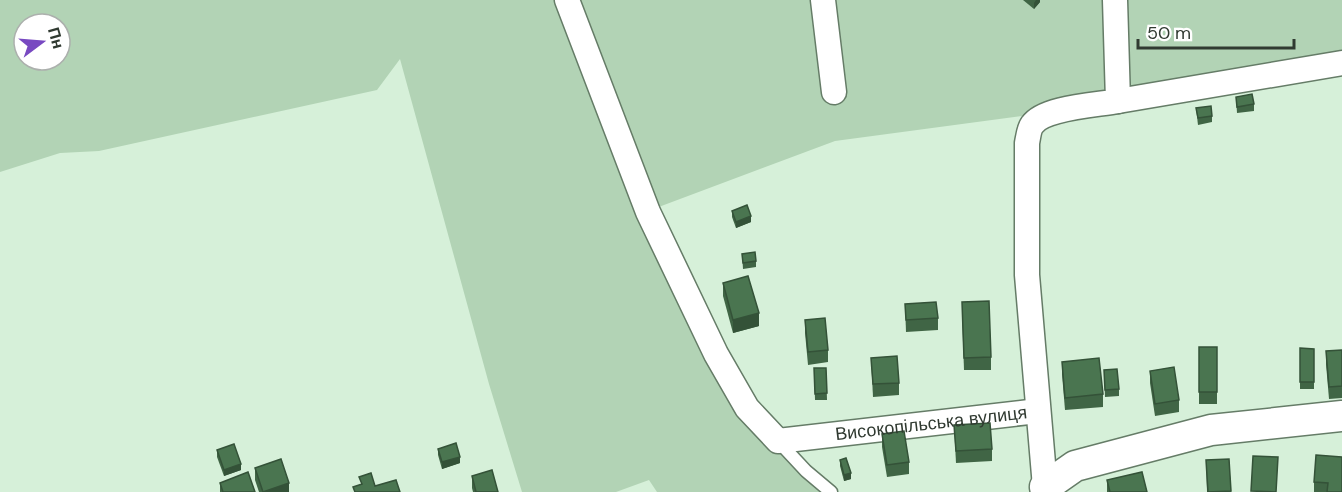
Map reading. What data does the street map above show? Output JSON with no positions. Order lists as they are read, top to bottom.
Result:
{
  "streets": {
    "street": ["Високопільська вулиця"]
  },
  "scale_bar": "50 m",
  "north": "right"
}
